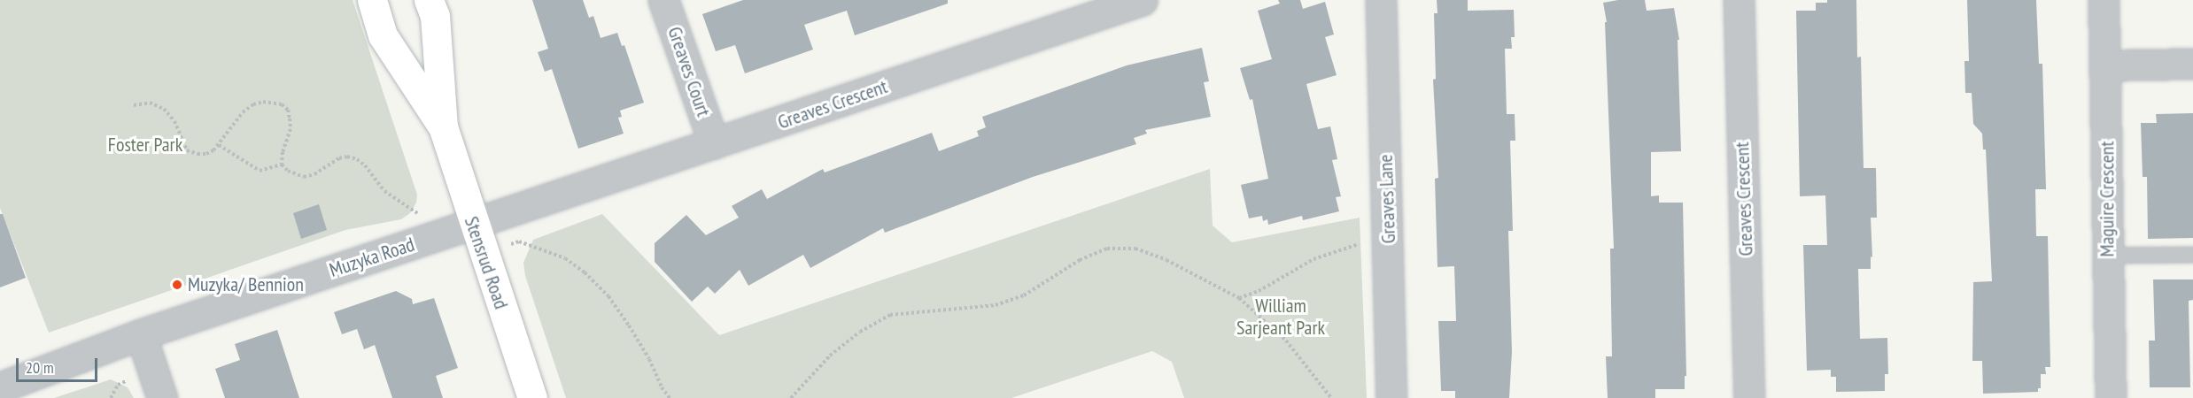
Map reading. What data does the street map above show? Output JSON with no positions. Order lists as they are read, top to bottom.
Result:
{
  "streets": {
    "street": [
      "Greaves Court",
      "Greaves Crescent",
      "Greaves Lane",
      "Maguire Crescent",
      "Muzyka Road",
      "Stensrud Road"
    ]
  },
  "crossings": [
    ["Greaves Court", "Greaves Crescent"],
    ["Greaves Crescent", "Muzyka Road"],
    ["Muzyka Road", "Stensrud Road"]
  ],
  "parks": ["Foster Park", "William Sarjeant Park"],
  "places": ["Muzyka/ Bennion"],
  "scale_bar": "20 m"
}
